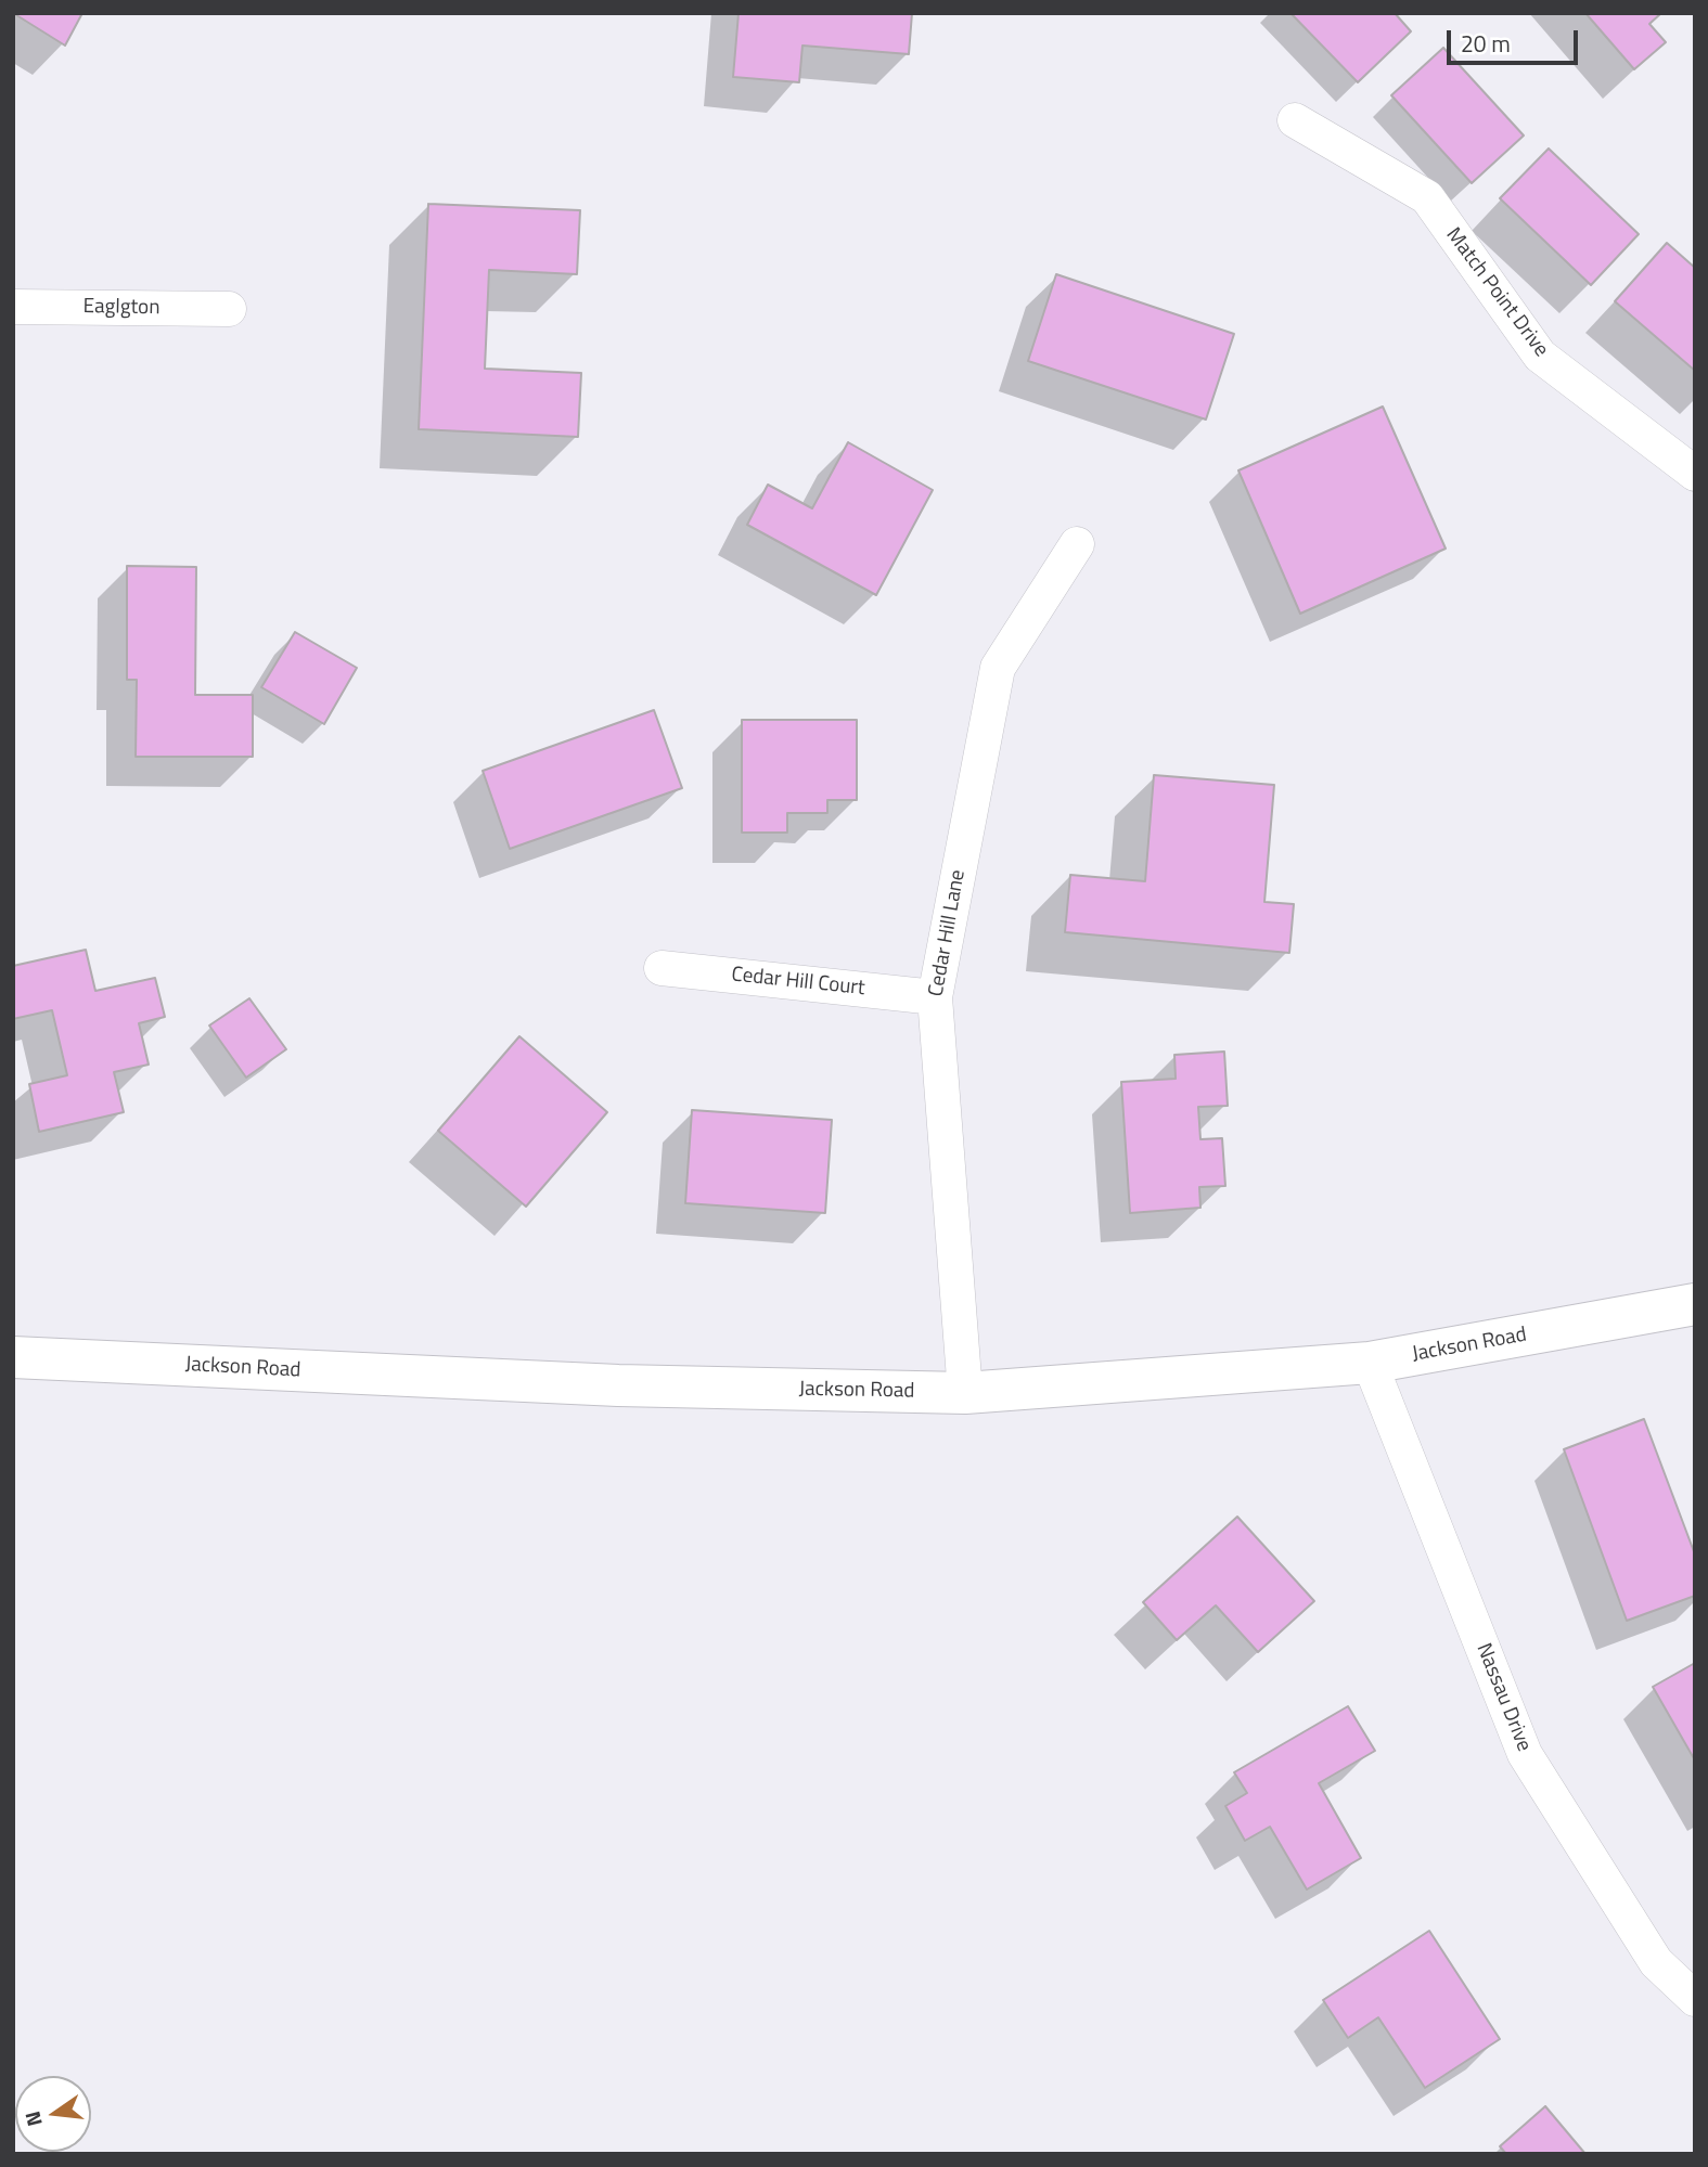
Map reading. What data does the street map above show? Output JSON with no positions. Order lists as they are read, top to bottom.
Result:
{
  "streets": {
    "main road": ["Jackson Road"],
    "street": [
      "Match Point Drive",
      "Eaglgton",
      "Cedar Hill Lane",
      "Cedar Hill Court",
      "Nassau Drive"
    ]
  },
  "crossings": [
    ["Cedar Hill Lane", "Cedar Hill Court"],
    ["Cedar Hill Lane", "Jackson Road"],
    ["Jackson Road", "Nassau Drive"]
  ],
  "scale_bar": "20 m",
  "north": "left"
}
